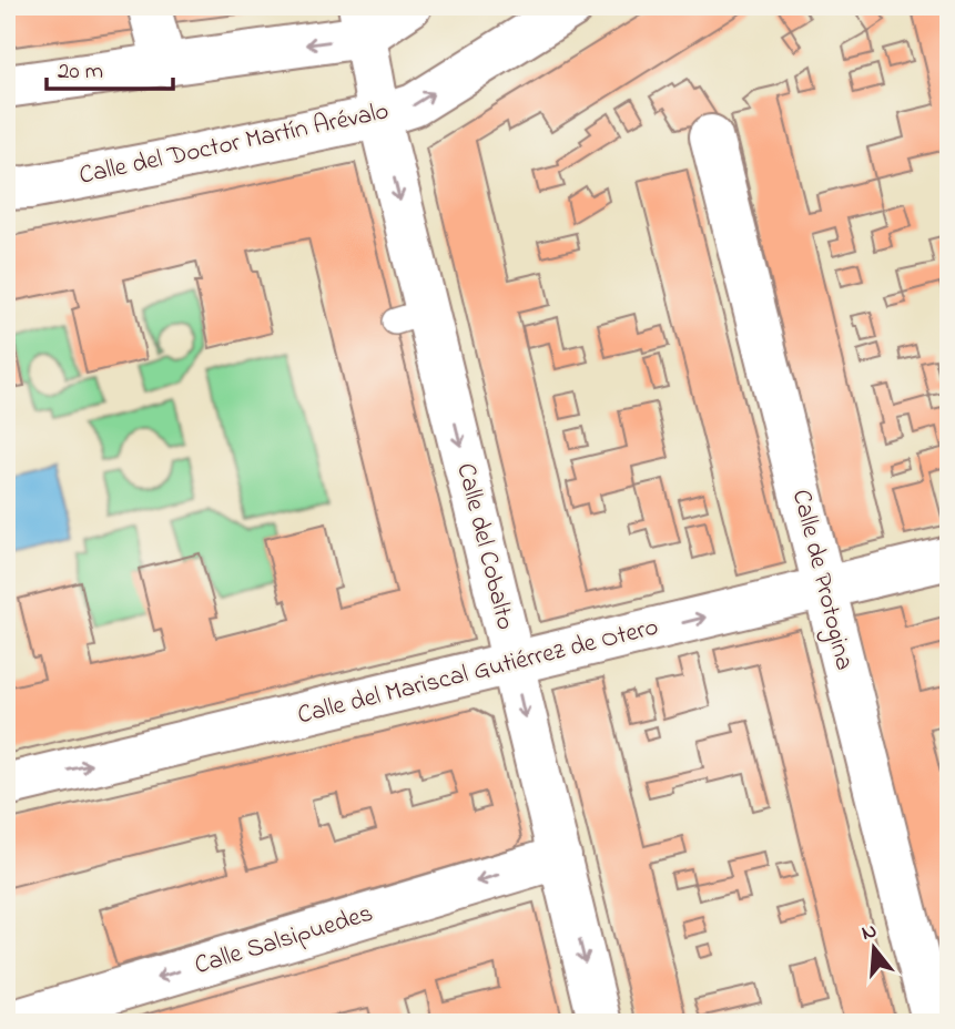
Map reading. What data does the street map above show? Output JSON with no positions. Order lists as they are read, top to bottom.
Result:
{
  "streets": {
    "street": [
      "Calle del Doctor Martín Arévalo",
      "Calle del Cobalto",
      "Calle de Protogina",
      "Calle del Mariscal Gutiérrez de Otero",
      "Calle Salsipuedes"
    ]
  },
  "crossings": [
    ["Calle del Doctor Martín Arévalo", "Calle del Cobalto"],
    ["Calle del Cobalto", "Calle del Mariscal Gutiérrez de Otero"],
    ["Calle del Cobalto", "Calle Salsipuedes"],
    ["Calle de Protogina", "Calle del Mariscal Gutiérrez de Otero"]
  ],
  "one_way": [
    "Calle del Doctor Martín Arévalo",
    "Calle del Cobalto",
    "Calle del Mariscal Gutiérrez de Otero",
    "Calle Salsipuedes"
  ],
  "scale_bar": "20 m",
  "north": "top"
}
